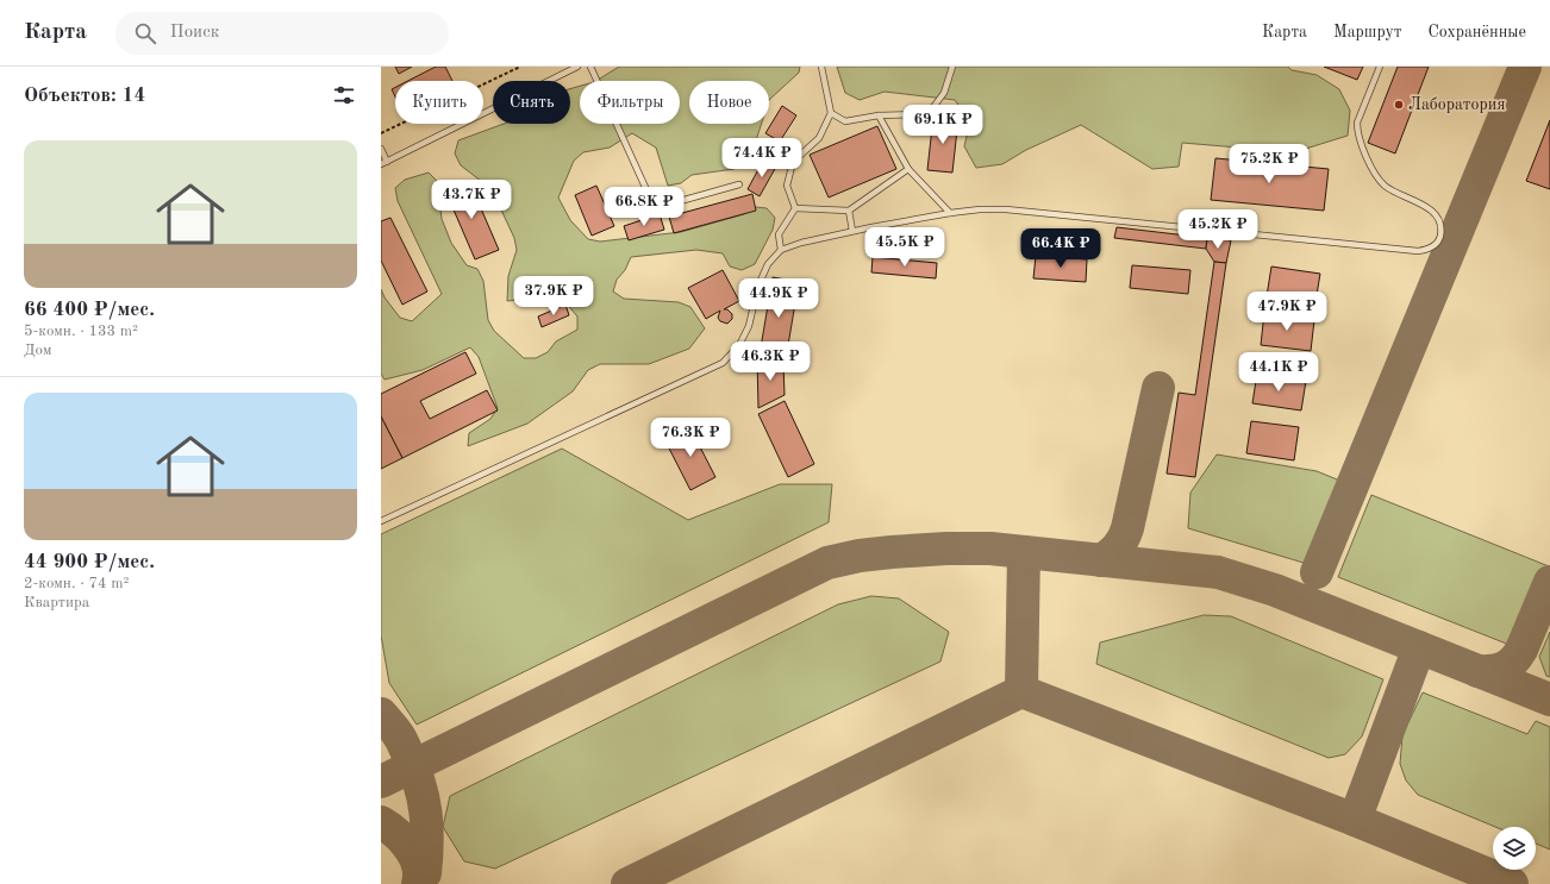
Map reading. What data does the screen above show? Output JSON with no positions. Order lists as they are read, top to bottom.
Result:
{
  "places": ["Лаборатория"],
  "page": {
    "header": "Карта",
    "search": "Поиск",
    "nav": ["Карта", "Маршрут", "Сохранённые"],
    "heading": "Объектов: 14",
    "chip": [
      "Купить",
      "Снять",
      "Фильтры",
      "Новое"
    ],
    "price": [
      "69.1K ₽",
      "74.4K ₽",
      "75.2K ₽",
      "43.7K ₽",
      "66.8K ₽",
      "45.2K ₽",
      "45.5K ₽",
      "66.4K ₽",
      "37.9K ₽",
      "44.9K ₽",
      "47.9K ₽",
      "46.3K ₽",
      "44.1K ₽",
      "76.3K ₽"
    ],
    "list": [
      {
        "name": "66 400 ₽/мес.",
        "note": "5-комн. · 133 m² · Дом"
      },
      {
        "name": "44 900 ₽/мес.",
        "note": "2-комн. · 74 m² · Квартира"
      }
    ]
  }
}
